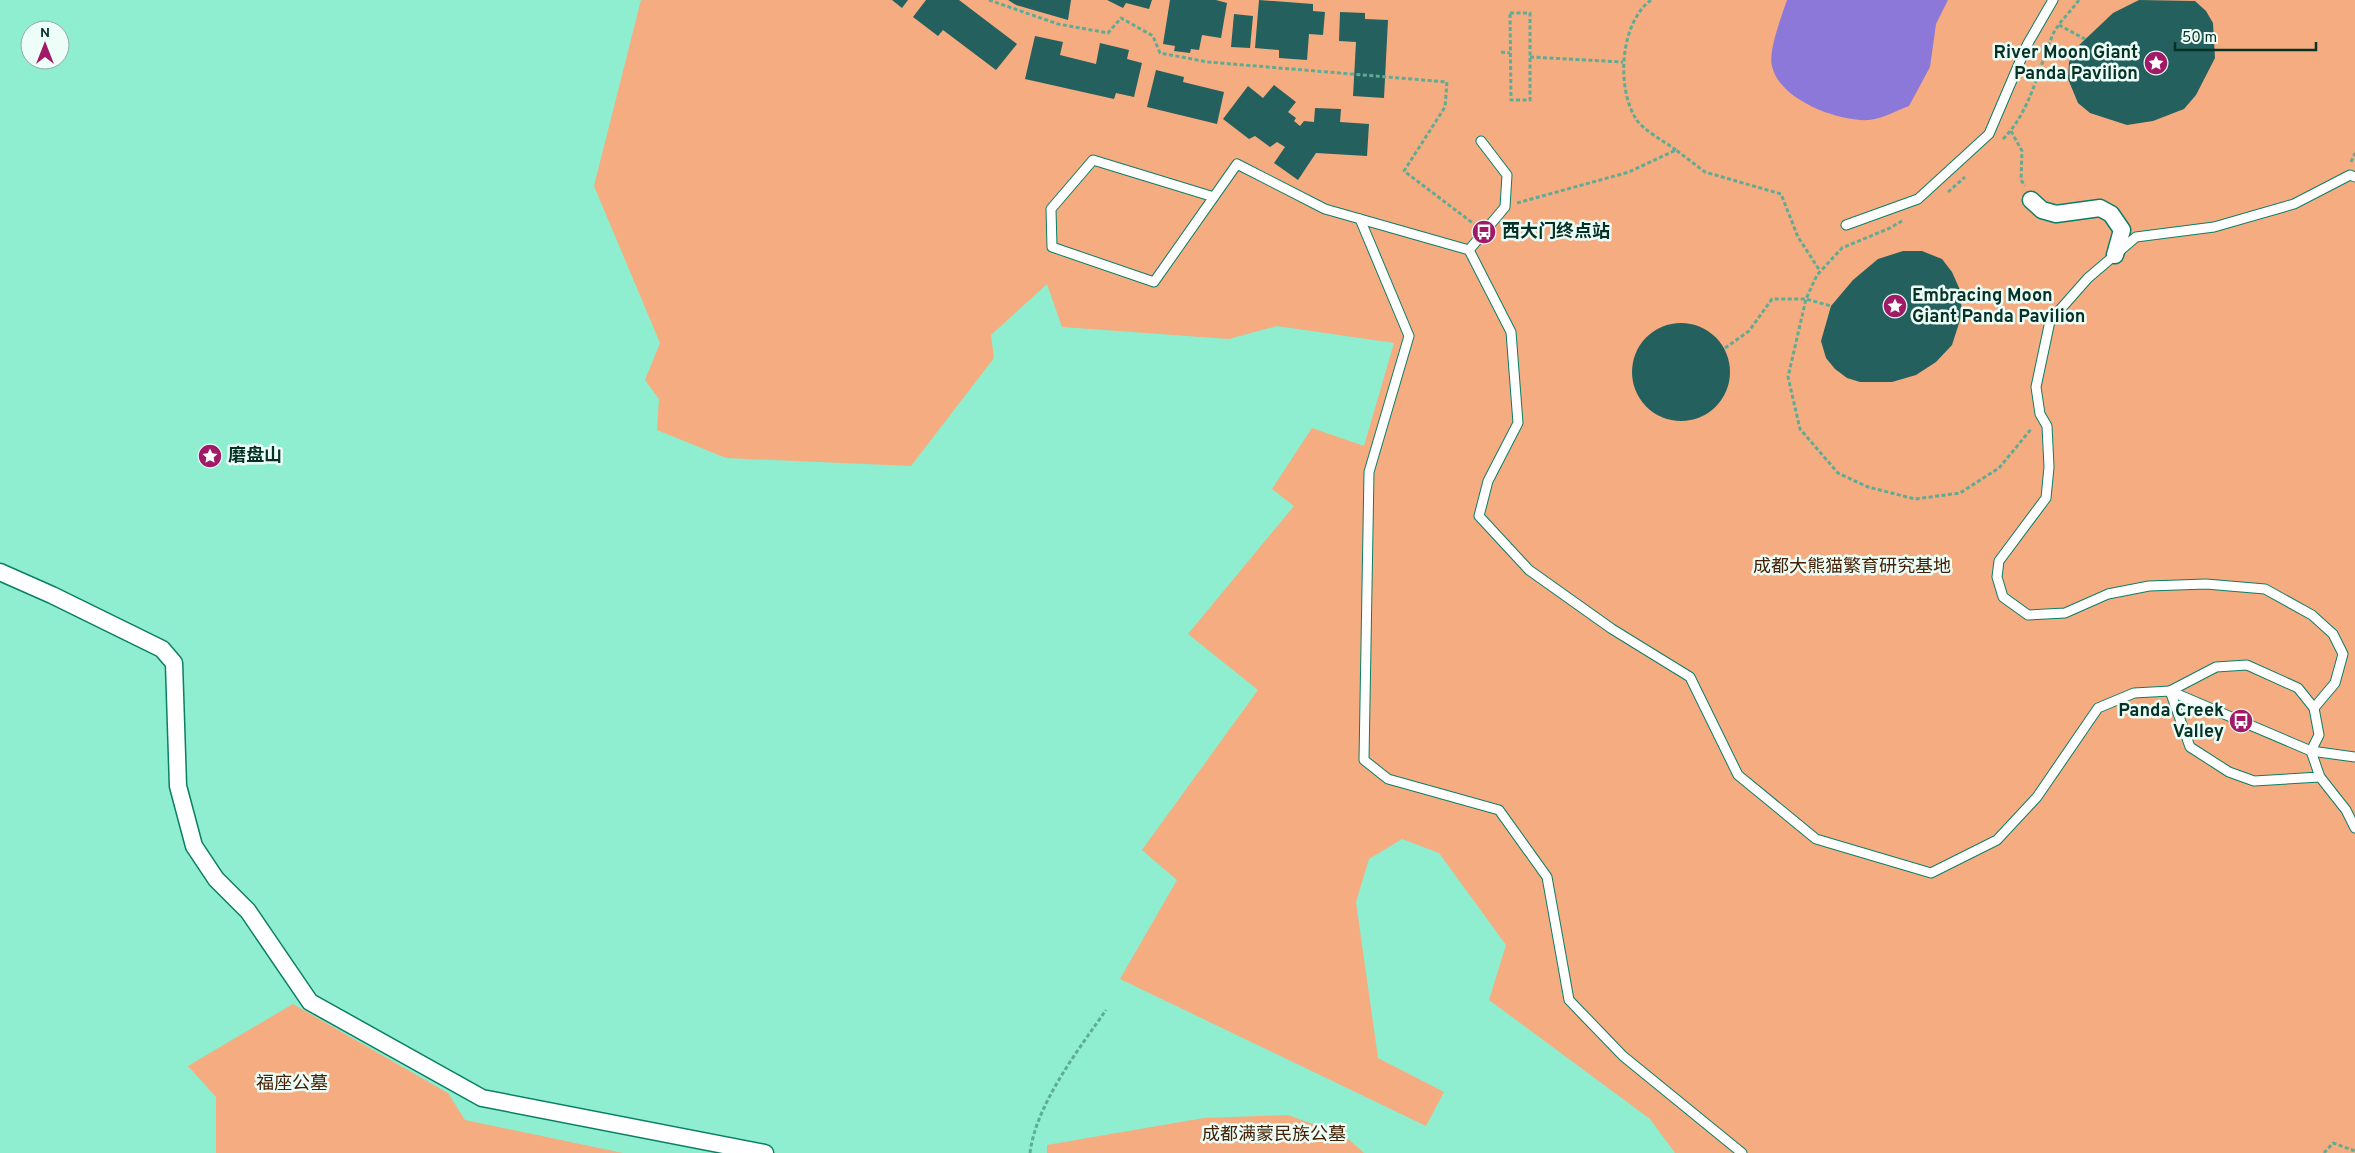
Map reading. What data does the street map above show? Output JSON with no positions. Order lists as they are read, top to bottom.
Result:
{
  "parks": ["成都大熊猫繁育研究基地", "福座公墓", "成都满蒙民族公墓"],
  "places": {
    "place": ["River Moon Giant Panda Pavilion", "Embracing Moon Giant Panda Pavilion", "磨盘山"],
    "bus stop": ["西大门终点站", "Panda Creek Valley"]
  },
  "scale_bar": "50 m",
  "north": "top"
}
